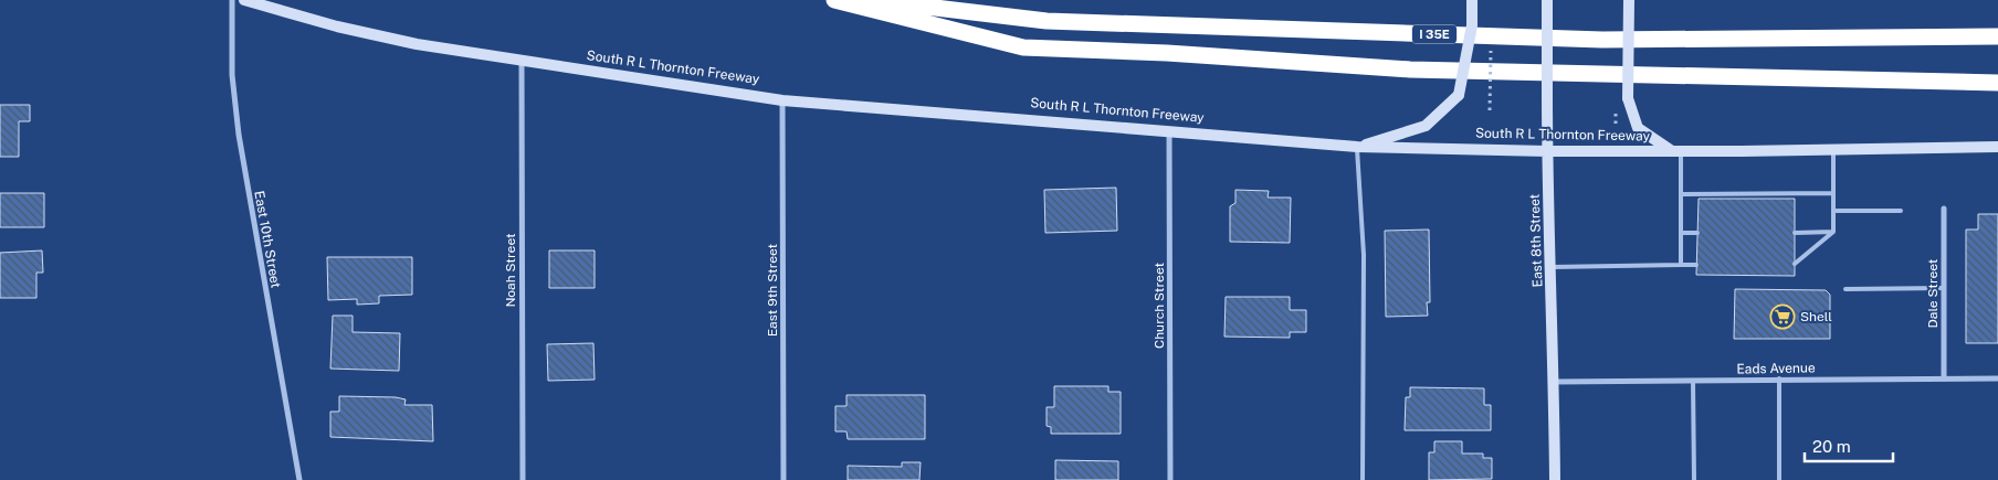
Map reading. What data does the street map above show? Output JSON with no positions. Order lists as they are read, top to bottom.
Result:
{
  "streets": {
    "highway": ["I 35E"],
    "main road": ["South R L Thornton Freeway", "East 8th Street"],
    "street": [
      "East 10th Street",
      "Noah Street",
      "East 9th Street",
      "Dale Street",
      "Church Street",
      "Eads Avenue"
    ]
  },
  "crossings": [
    ["South R L Thornton Freeway", "East 8th Street"],
    ["South R L Thornton Freeway", "Noah Street"],
    ["South R L Thornton Freeway", "East 9th Street"],
    ["South R L Thornton Freeway", "Church Street"],
    ["East 8th Street", "Eads Avenue"],
    ["Dale Street", "Eads Avenue"]
  ],
  "places": {
    "supermarket": ["Shell"]
  },
  "scale_bar": "20 m"
}
